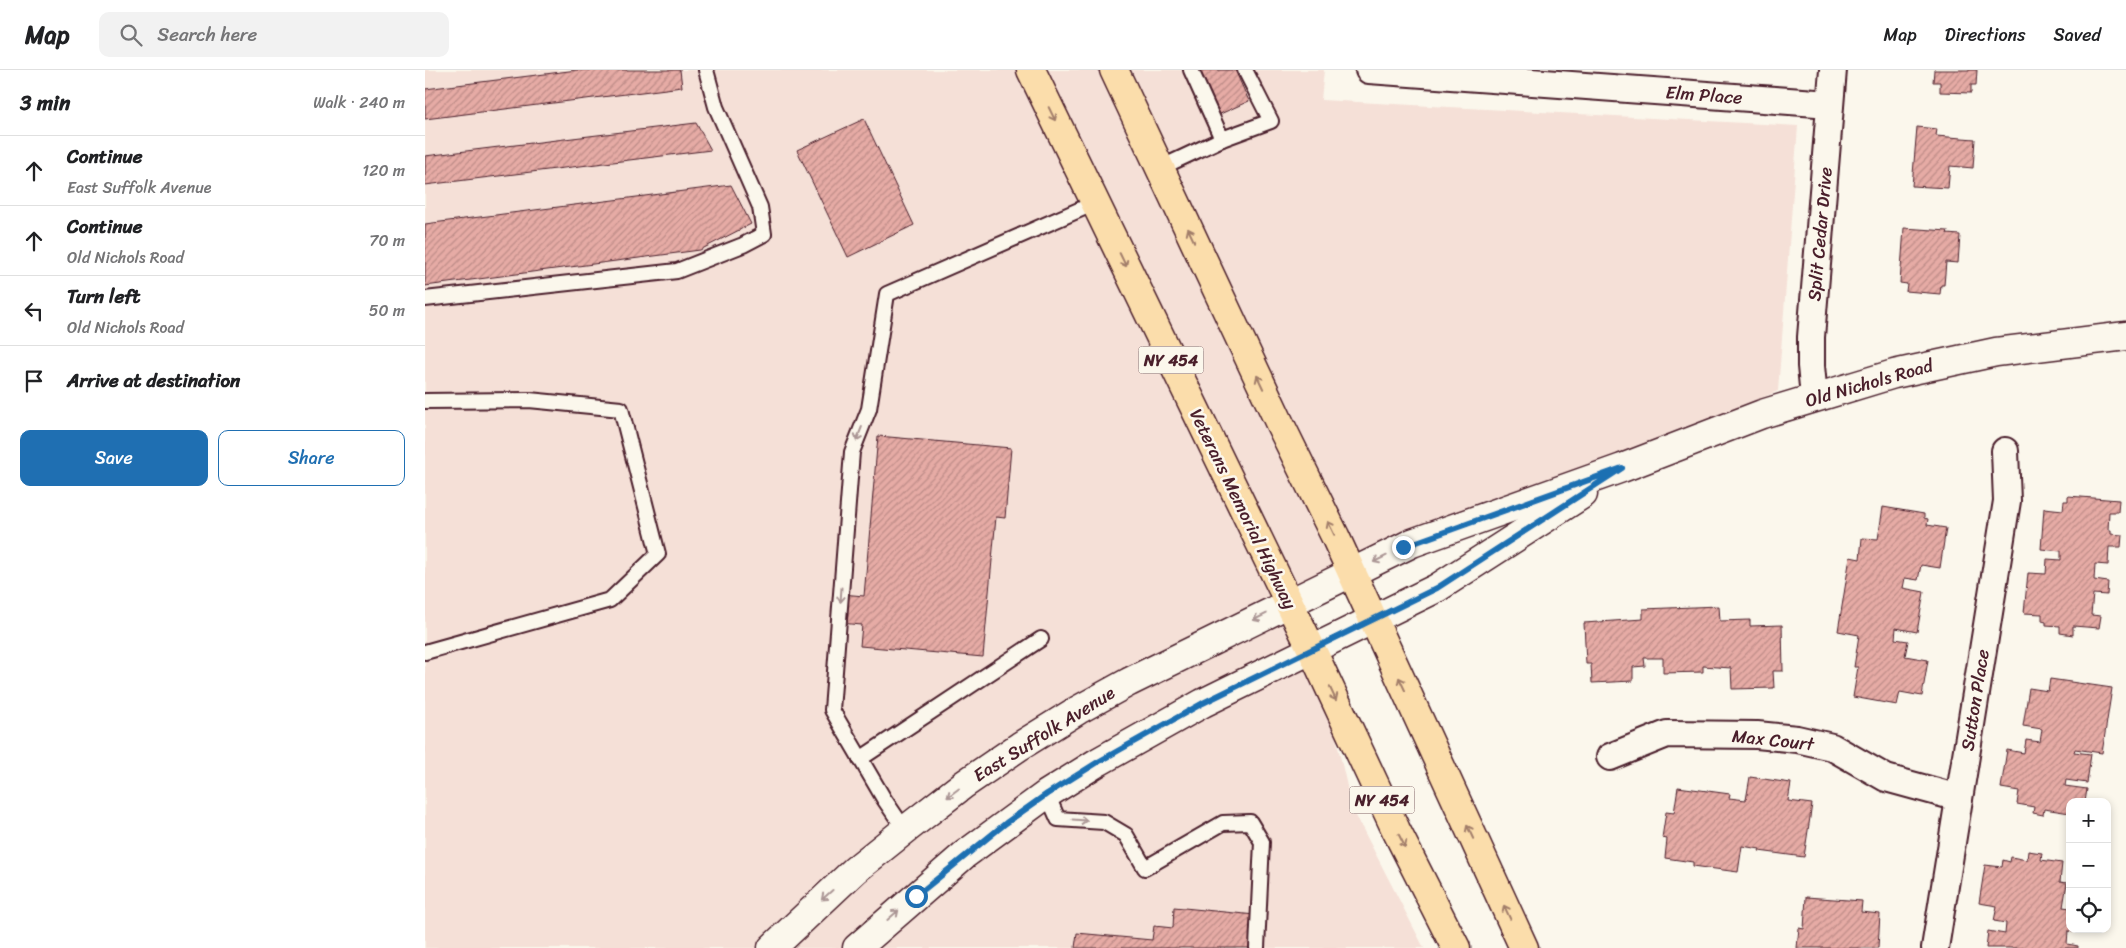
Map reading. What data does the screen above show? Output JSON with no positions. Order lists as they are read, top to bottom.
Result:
{
  "streets": {
    "highway": ["NY 454", "Veterans Memorial Highway"],
    "main road": ["Old Nichols Road", "East Suffolk Avenue"],
    "street": [
      "Elm Place",
      "Split Cedar Drive",
      "Sutton Place",
      "Max Court"
    ]
  },
  "crossings": [
    ["Elm Place", "Split Cedar Drive"],
    ["Split Cedar Drive", "Old Nichols Road"],
    ["Old Nichols Road", "East Suffolk Avenue"],
    ["Veterans Memorial Highway", "East Suffolk Avenue"],
    ["Sutton Place", "Max Court"]
  ],
  "page": {
    "header": "Map",
    "search": "Search here",
    "nav": ["Map", "Directions", "Saved"],
    "heading": ["3 min", "Walk · 240 m"],
    "list": [
      ["Continue", "East Suffolk Avenue", "120 m"],
      ["Continue", "Old Nichols Road", "70 m"],
      ["Turn left", "Old Nichols Road", "50 m"],
      "Arrive at destination"
    ],
    "buttons": ["Save", "Share"],
    "map_buttons": ["+", "−"]
  }
}
